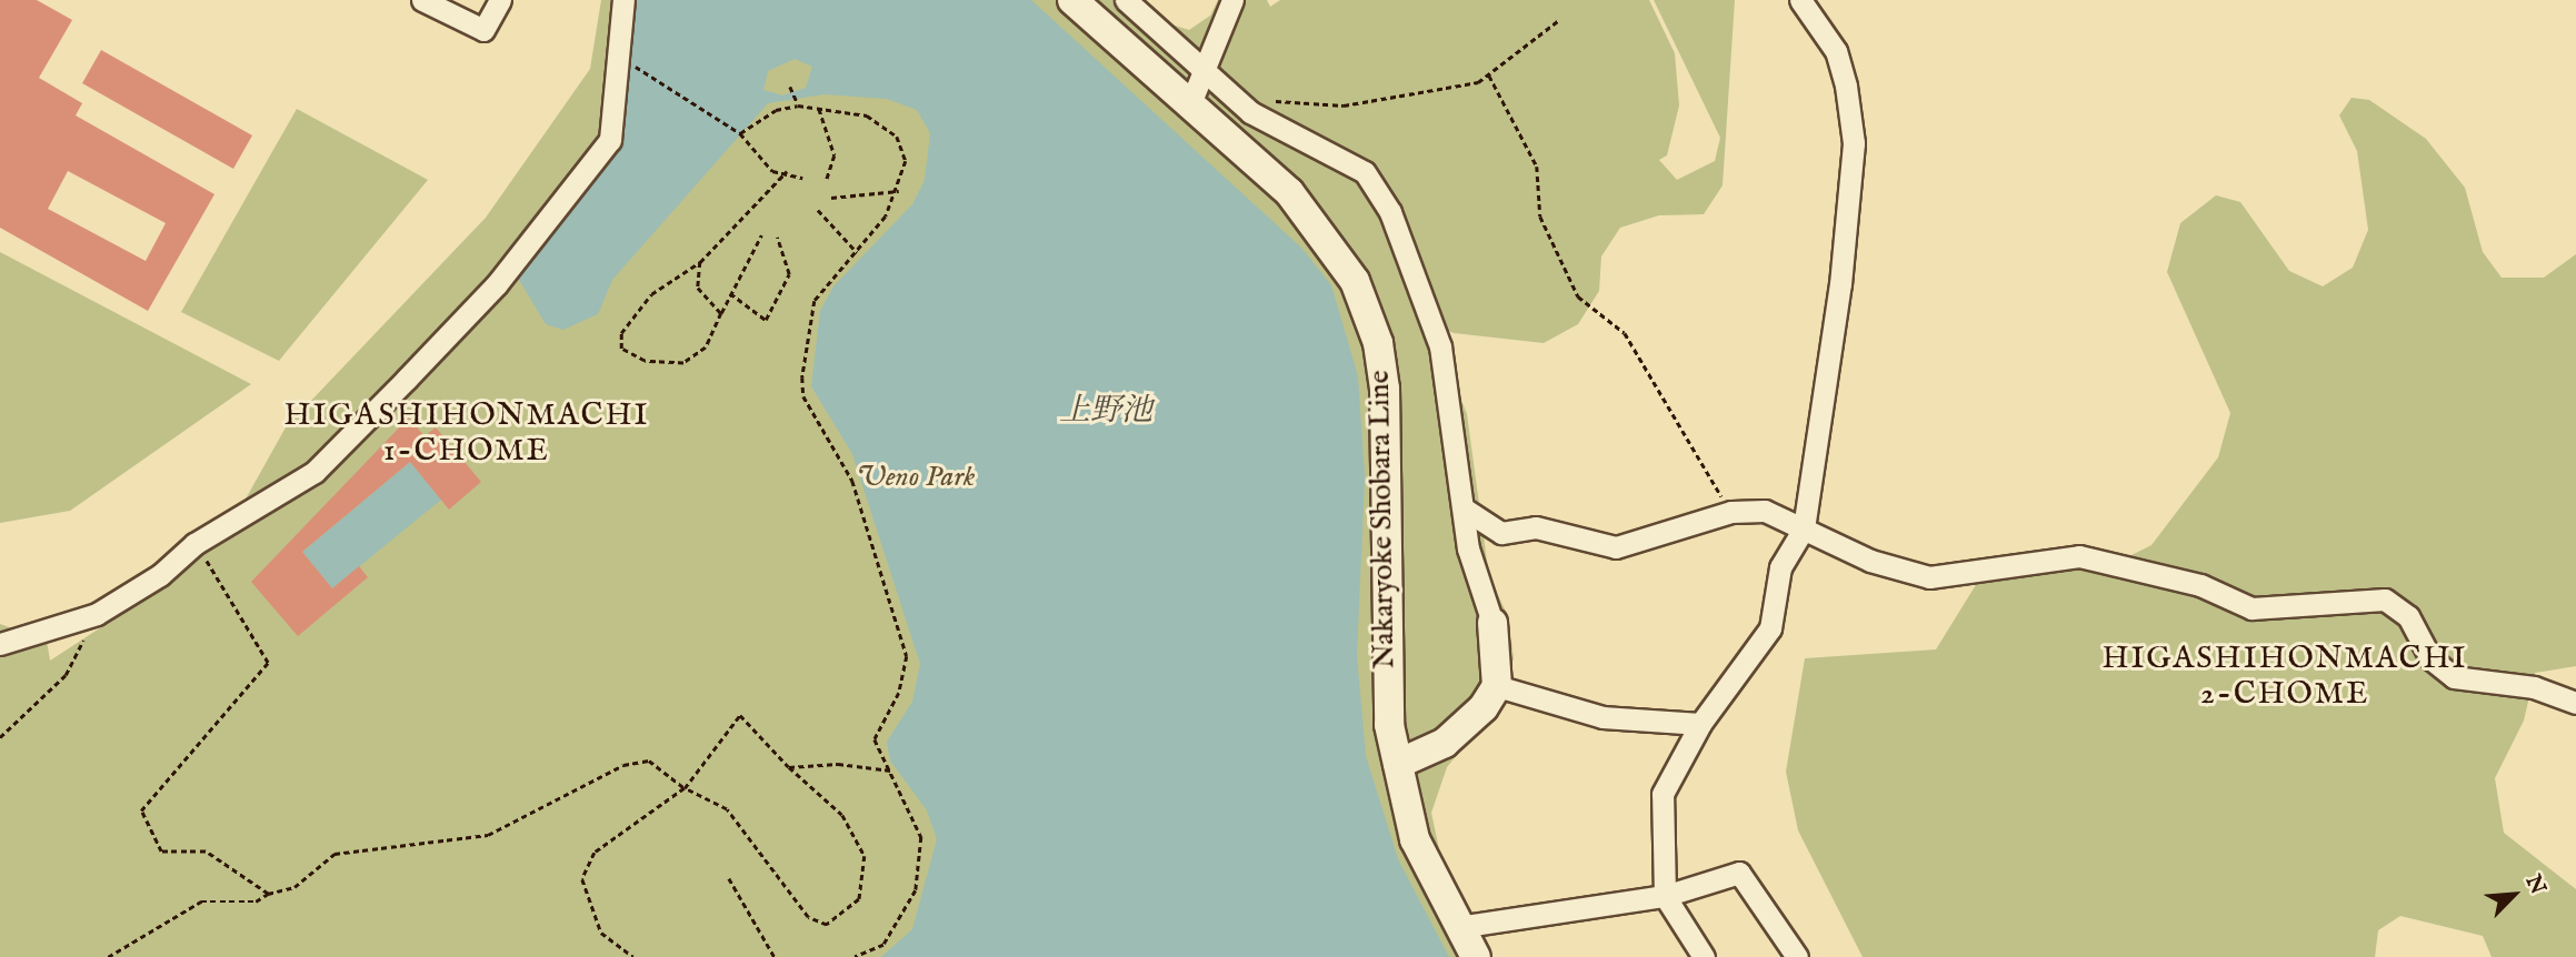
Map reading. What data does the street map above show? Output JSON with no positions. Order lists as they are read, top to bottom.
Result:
{
  "streets": {
    "main road": ["Nakaryoke Shobara Line"]
  },
  "districts": ["HIGASHIHONMACHI 1-CHOME", "HIGASHIHONMACHI 2-CHOME"],
  "water": ["上野池"],
  "parks": ["Ueno Park"],
  "north": "top right"
}
